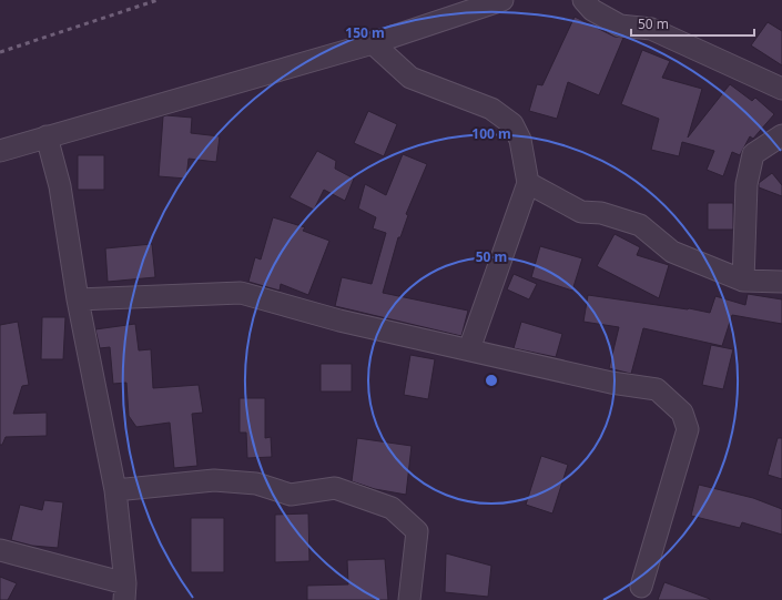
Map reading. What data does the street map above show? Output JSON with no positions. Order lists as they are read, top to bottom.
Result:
{
  "scale_bar": "50 m",
  "rings": ["150 m", "100 m", "50 m"]
}
